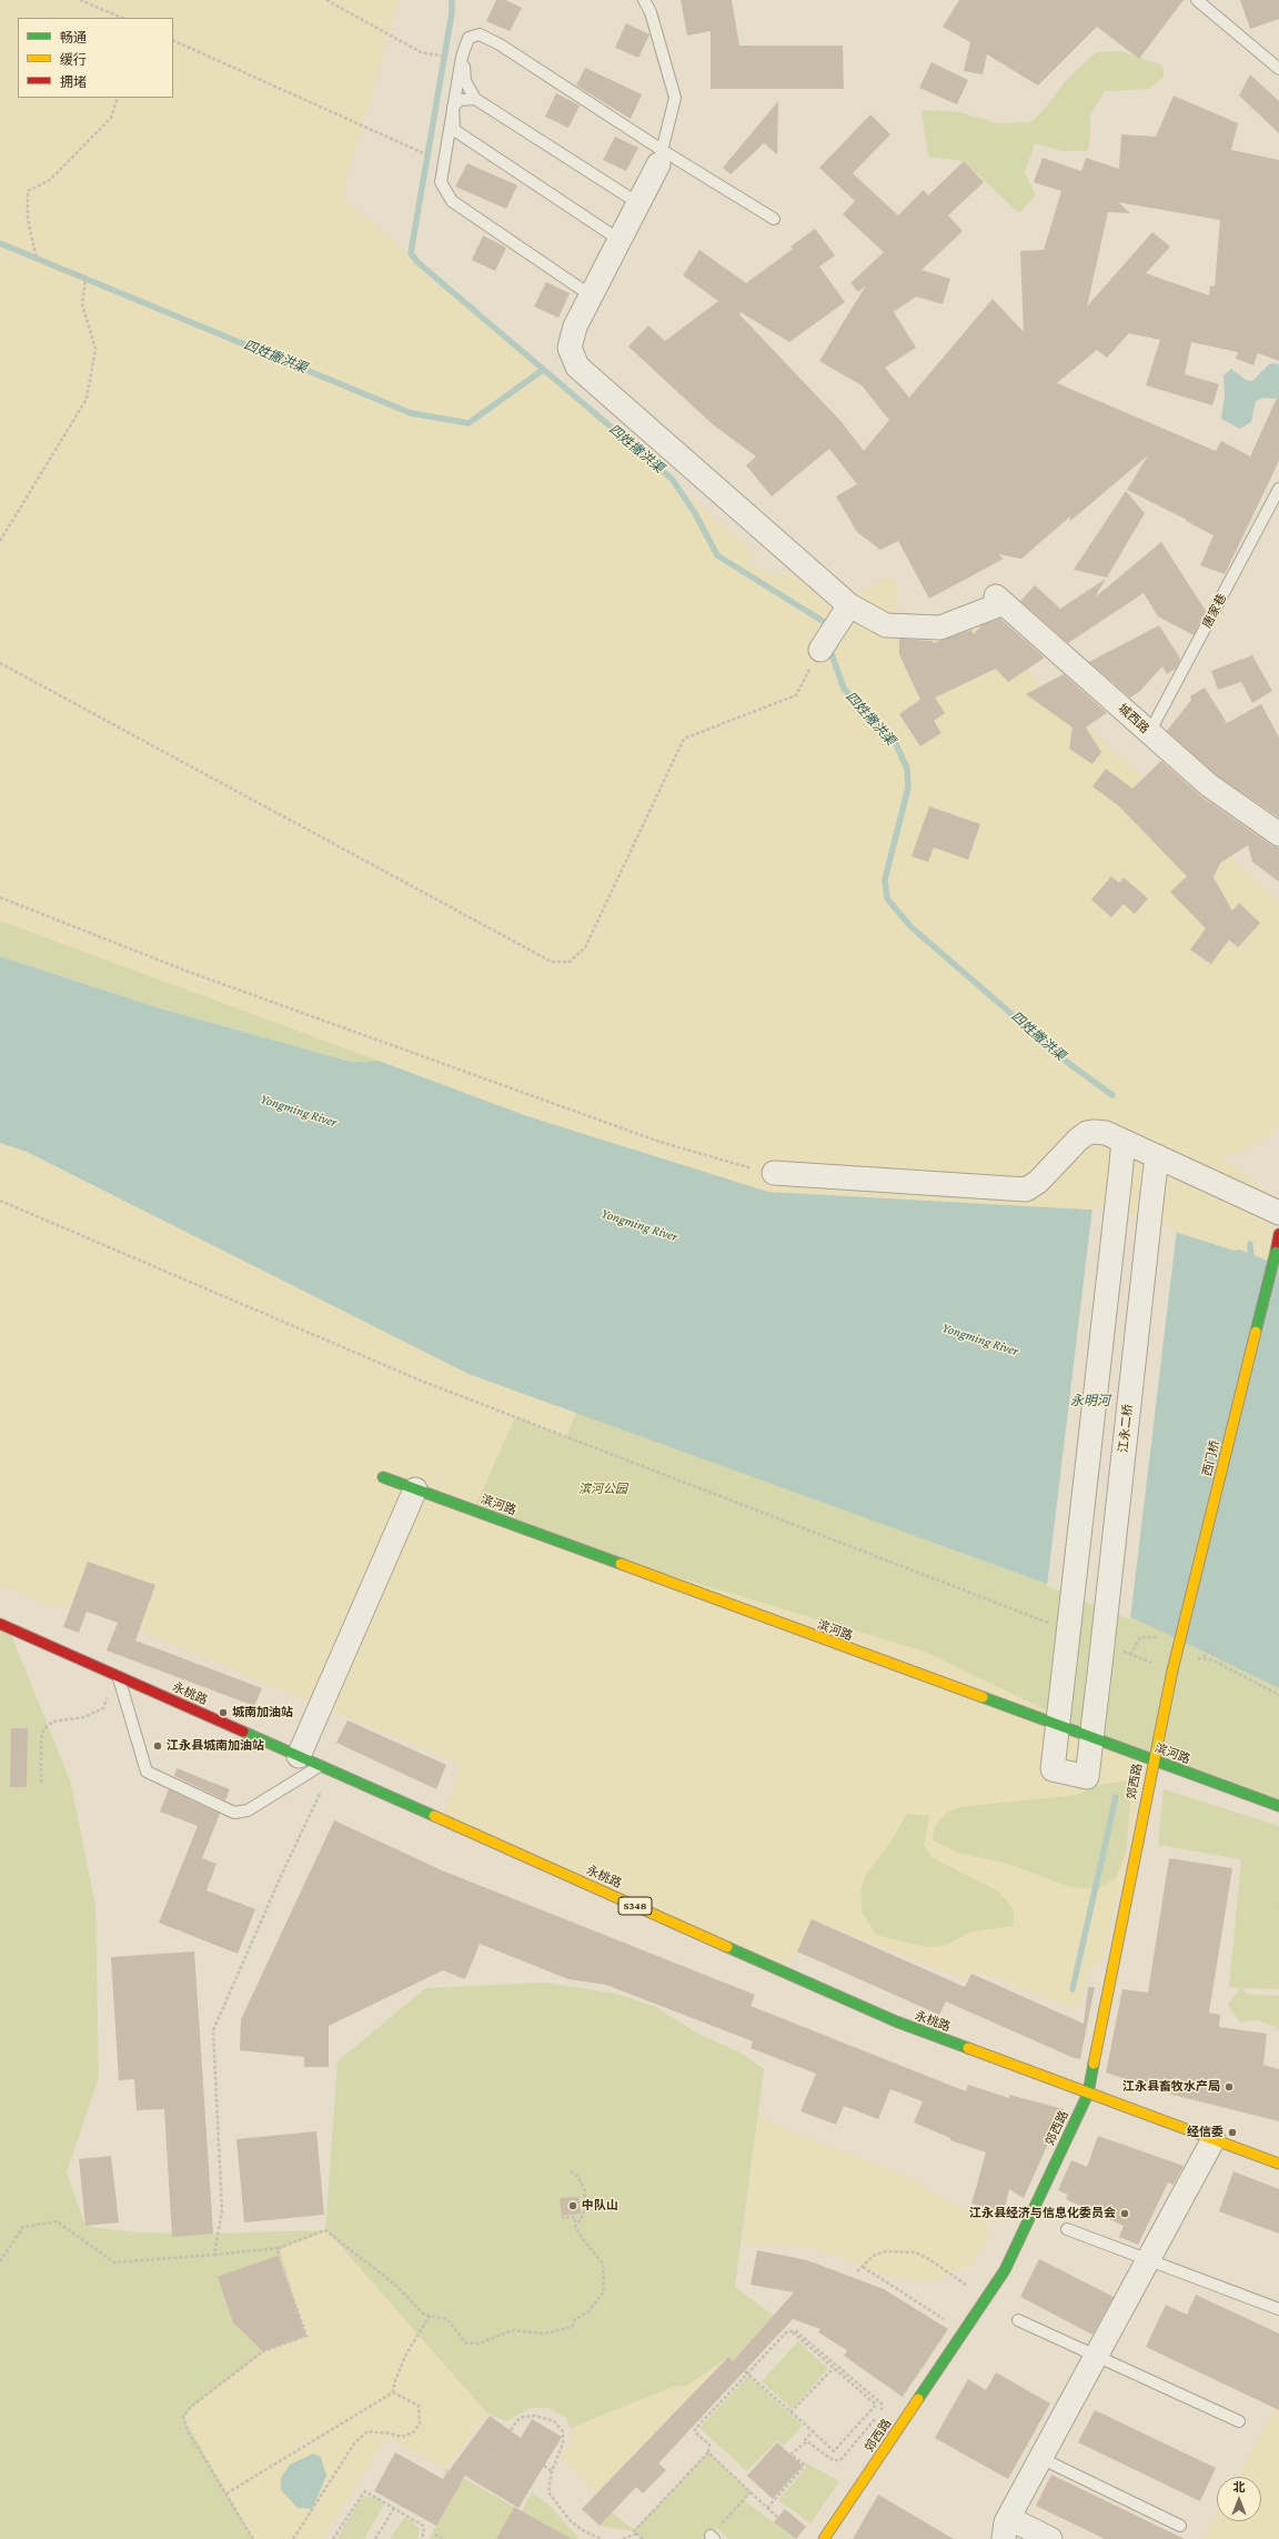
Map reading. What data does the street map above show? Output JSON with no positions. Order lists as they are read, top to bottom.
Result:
{
  "streets": {
    "street": [
      "城西路",
      "江永二桥",
      "西门桥",
      "滨河路",
      "永桃路",
      "郊西路",
      "S348"
    ],
    "lane": ["唐家巷"]
  },
  "crossings": [
    ["唐家巷", "城西路"],
    ["江永二桥", "滨河路"],
    ["西门桥", "郊西路"],
    ["滨河路", "郊西路"],
    ["永桃路", "郊西路"]
  ],
  "water": ["四姓撇洪渠", "Yongming River", "永明河"],
  "parks": ["滨河公园"],
  "places": [
    "城南加油站",
    "江永县城南加油站",
    "江永县畜牧水产局",
    "经信委",
    "中队山",
    "江永县经济与信息化委员会"
  ],
  "legend": ["畅通", "缓行", "拥堵"],
  "north": "top"
}
